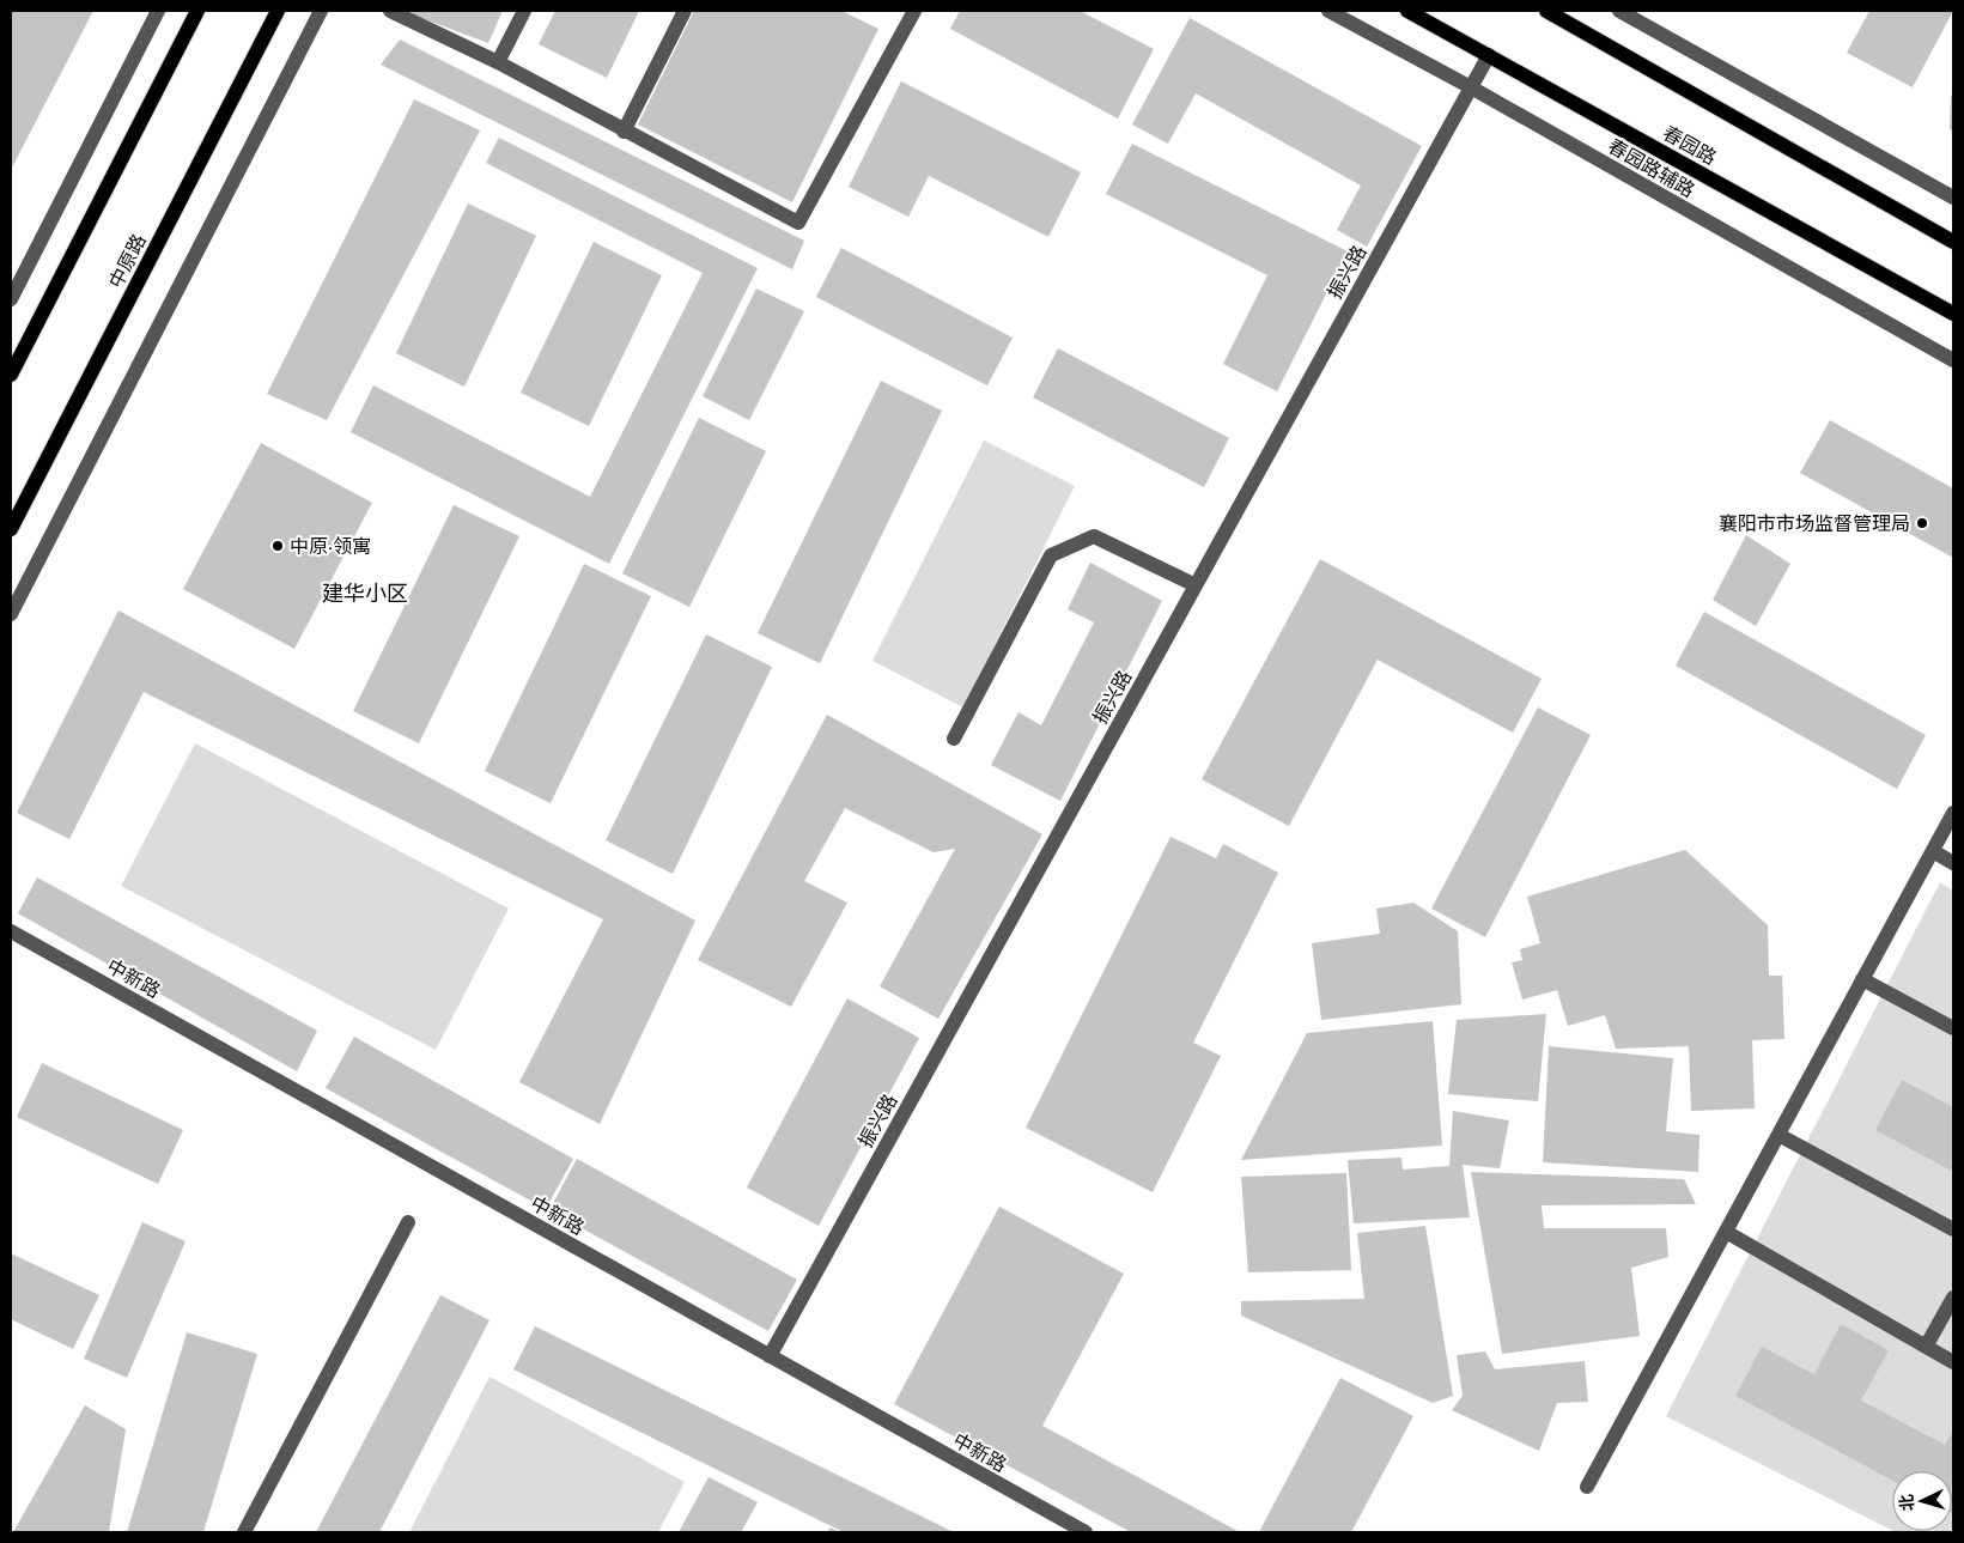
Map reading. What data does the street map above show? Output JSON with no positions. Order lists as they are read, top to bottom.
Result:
{
  "streets": {
    "main road": ["春园路", "中原路"],
    "street": ["春园路辅路", "振兴路", "中新路"]
  },
  "crossings": [
    ["春园路", "振兴路"],
    ["春园路辅路", "振兴路"],
    ["振兴路", "中新路"]
  ],
  "districts": ["建华小区"],
  "places": ["襄阳市市场监督管理局", "中原·领寓"],
  "north": "left"
}
